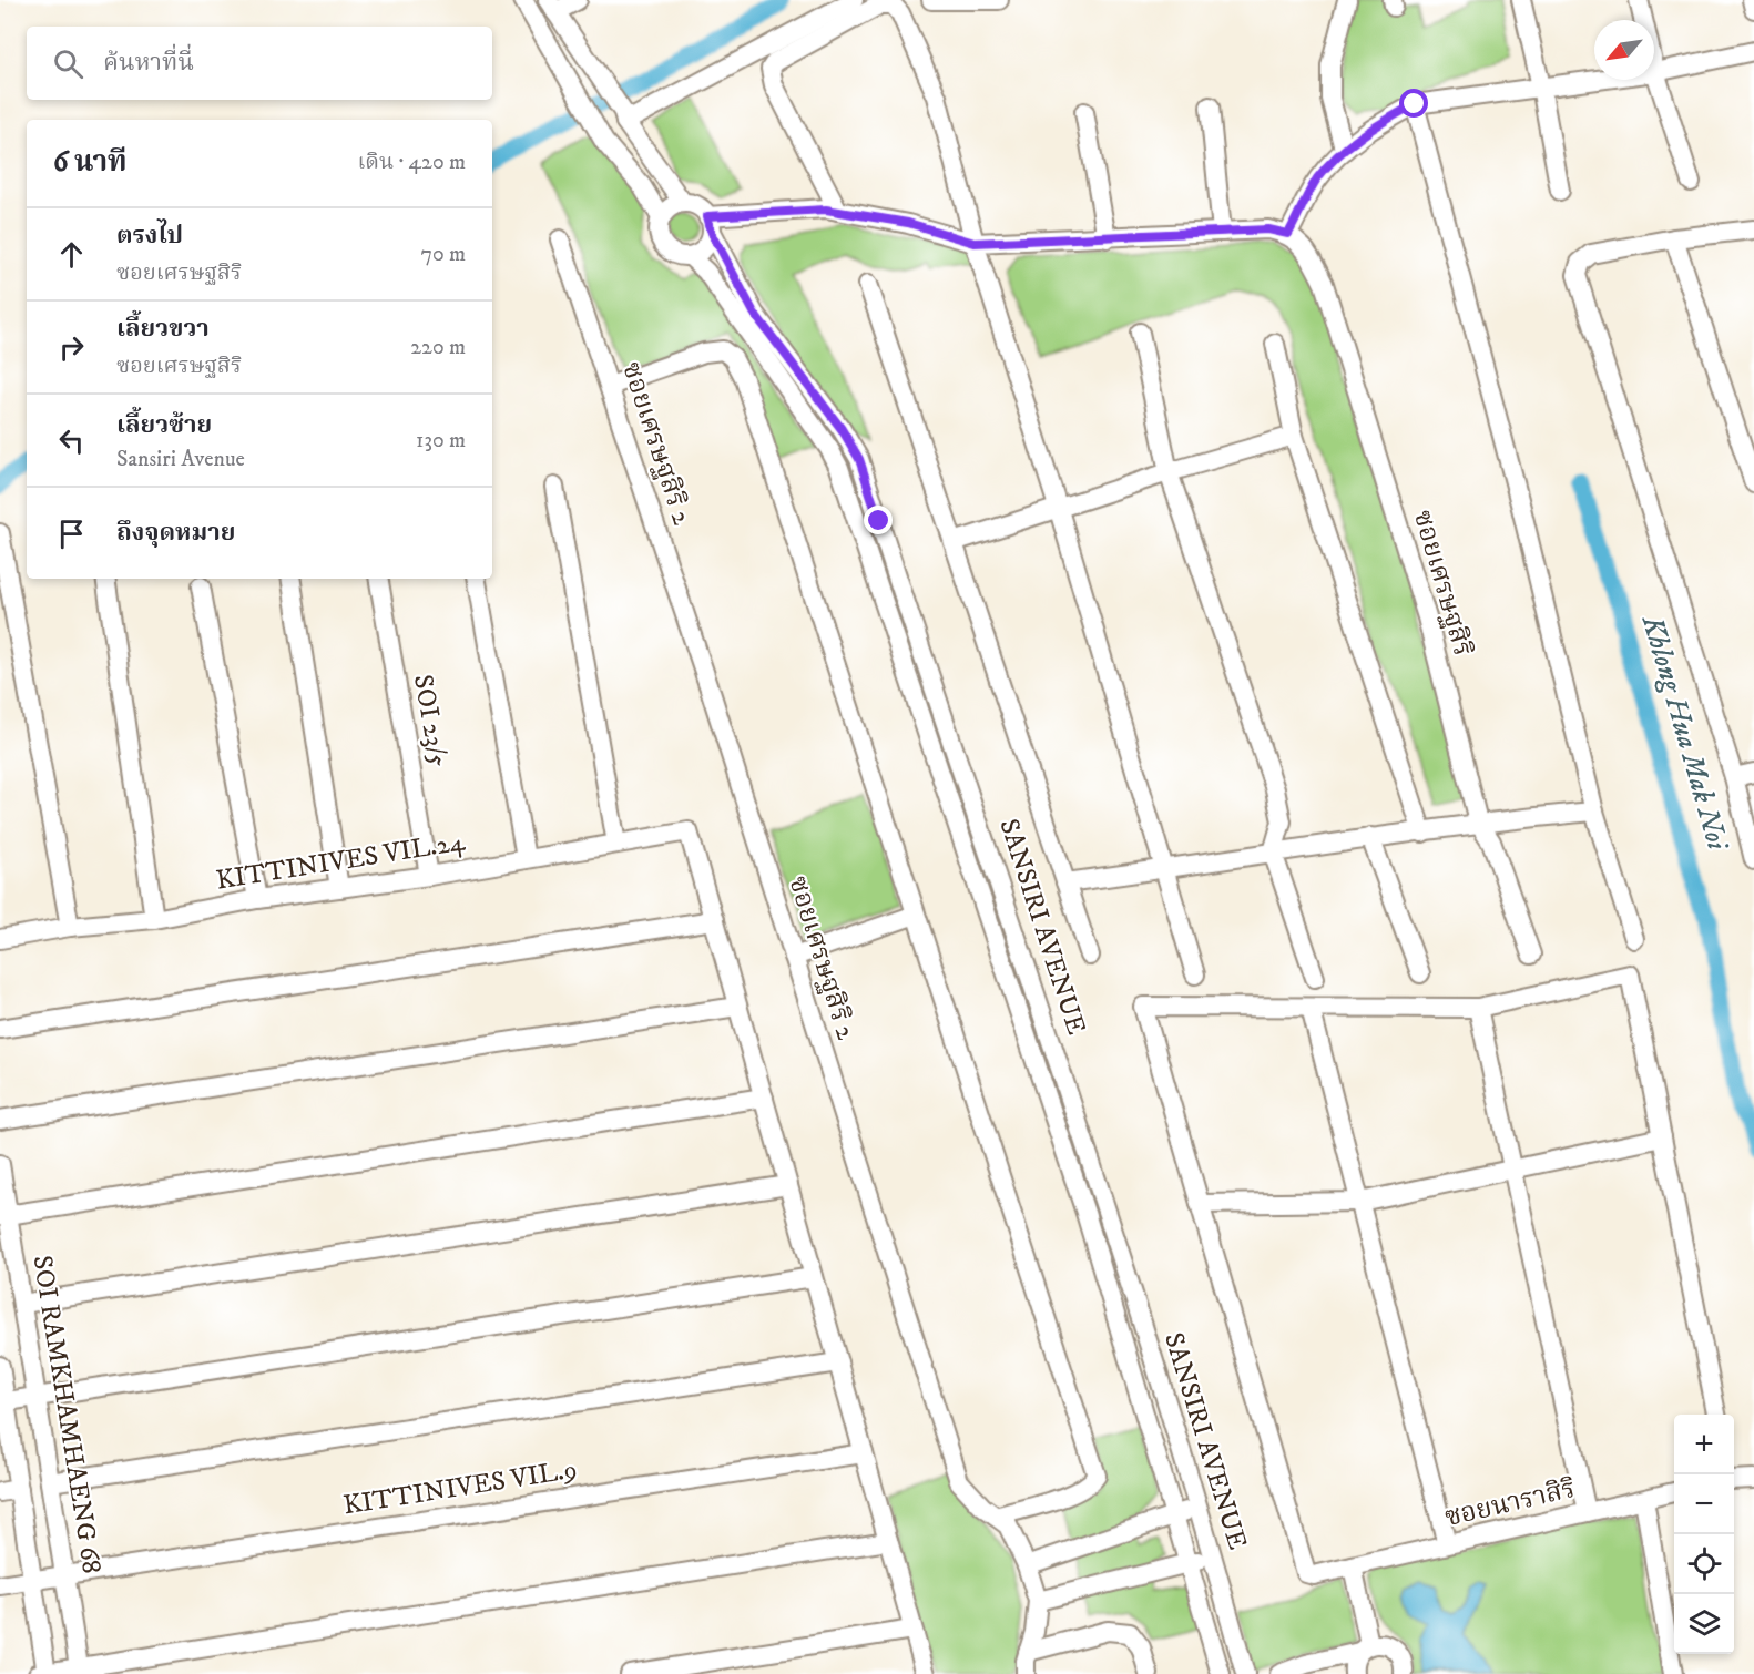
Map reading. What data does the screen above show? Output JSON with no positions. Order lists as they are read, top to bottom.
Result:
{
  "streets": {
    "street": [
      "ซอยเศรษฐสิริ 2",
      "ซอยเศรษฐสิริ",
      "SOI 23/5",
      "KITTINIVES VIL.24",
      "SANSIRI AVENUE",
      "SOI RAMKHAMHAENG 68",
      "KITTINIVES VIL.9",
      "ซอยนาราสิริ"
    ]
  },
  "crossings": [
    ["SOI 23/5", "KITTINIVES VIL.24"],
    ["SOI RAMKHAMHAENG 68", "KITTINIVES VIL.9"]
  ],
  "water": ["Khlong Hua Mak Noi"],
  "north": "bottom left",
  "page": {
    "search": "ค้นหาที่นี่",
    "heading": ["6 นาที", "เดิน · 420 m"],
    "list": [
      ["ตรงไป", "ซอยเศรษฐสิริ", "70 m"],
      ["เลี้ยวขวา", "ซอยเศรษฐสิริ", "220 m"],
      ["เลี้ยวซ้าย", "Sansiri Avenue", "130 m"],
      "ถึงจุดหมาย"
    ],
    "map_buttons": ["+", "−"]
  }
}
